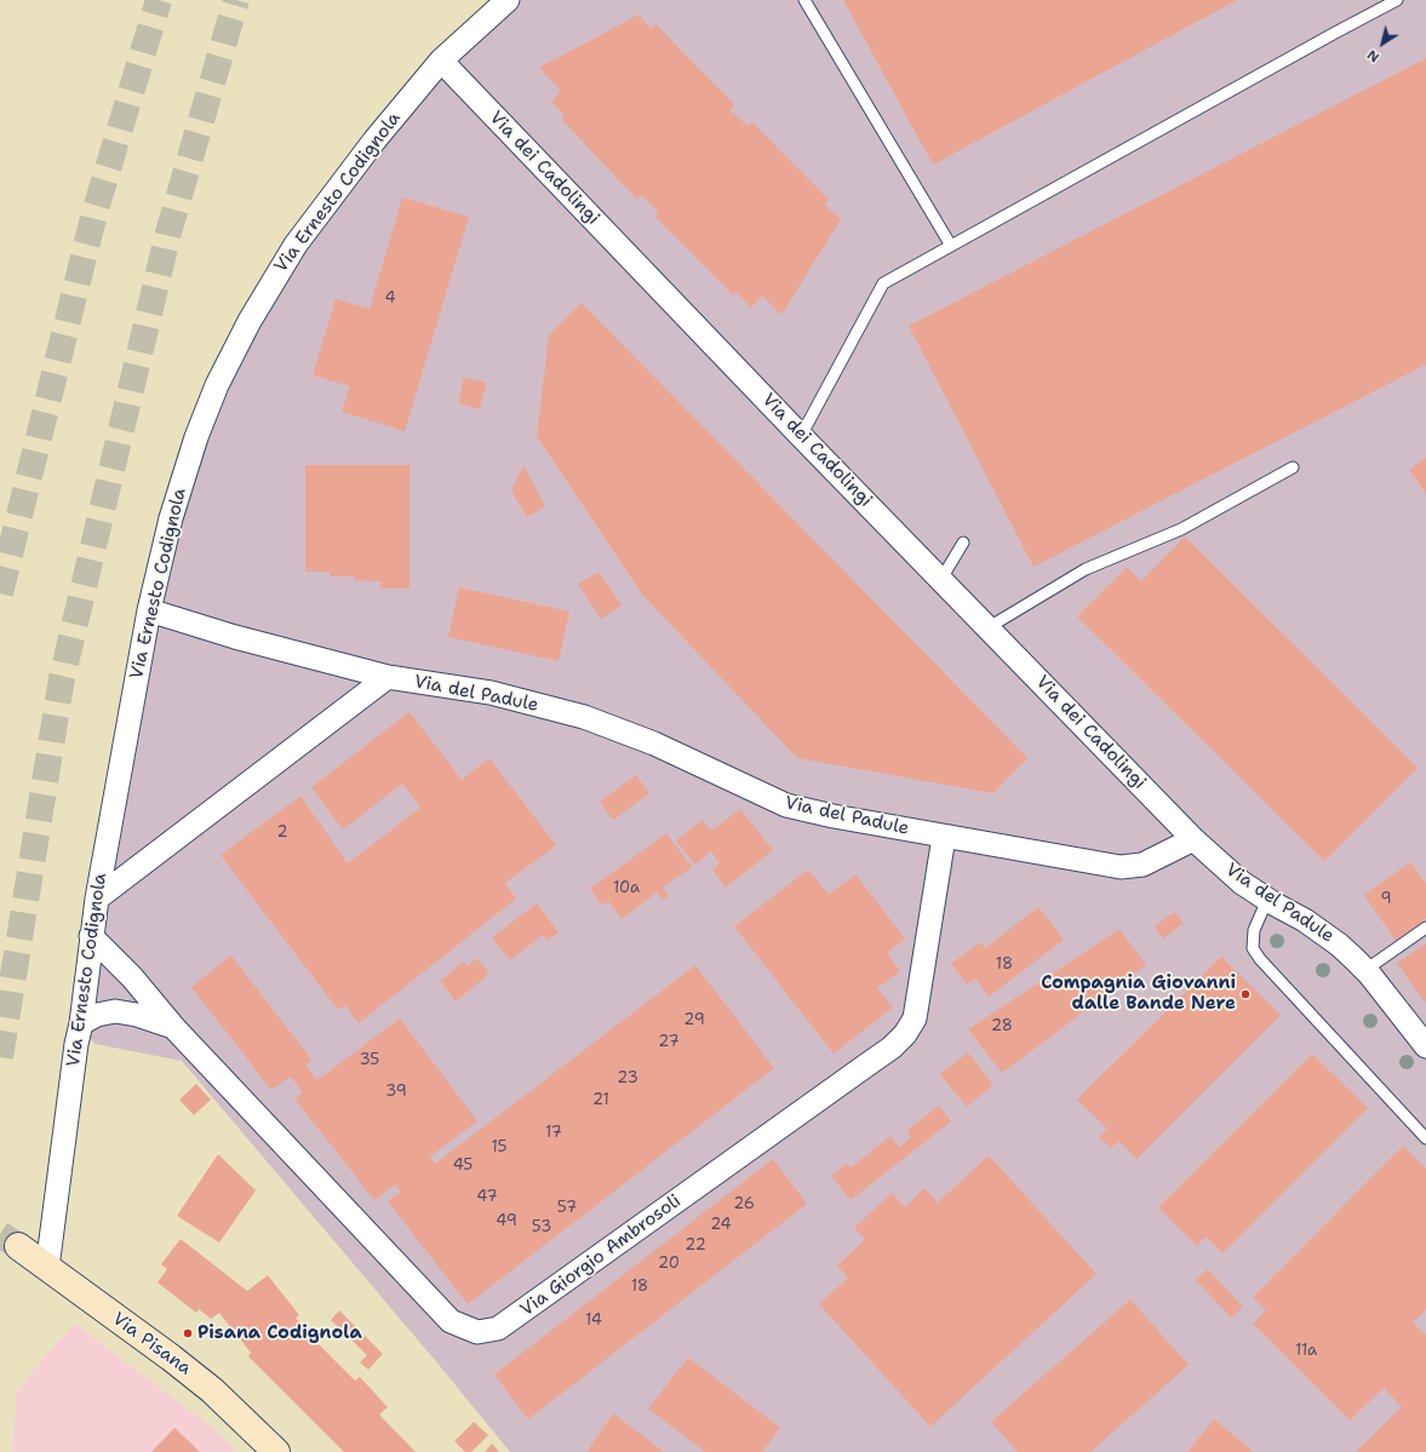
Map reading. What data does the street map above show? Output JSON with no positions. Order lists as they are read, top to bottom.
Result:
{
  "streets": {
    "main road": ["Via Pisana"],
    "street": [
      "Via dei Cadolingi",
      "Via Ernesto Codignola",
      "Via del Padule",
      "Via Giorgio Ambrosoli"
    ]
  },
  "crossings": [
    ["Via dei Cadolingi", "Via Ernesto Codignola"],
    ["Via dei Cadolingi", "Via del Padule"],
    ["Via Ernesto Codignola", "Via del Padule"],
    ["Via Ernesto Codignola", "Via Giorgio Ambrosoli"],
    ["Via Ernesto Codignola", "Via Pisana"],
    ["Via del Padule", "Via Giorgio Ambrosoli"]
  ],
  "places": ["Compagnia Giovanni dalle Bande Nere", "Pisana Codignola"],
  "house_numbers": [
    "4",
    "2",
    "10a",
    "9",
    "18",
    "29",
    "28",
    "27",
    "35",
    "23",
    "39",
    "21",
    "17",
    "15",
    "45",
    "47",
    "26",
    "57",
    "49",
    "24",
    "53",
    "22",
    "20",
    "18",
    "14",
    "11a"
  ],
  "north": "bottom left"
}
